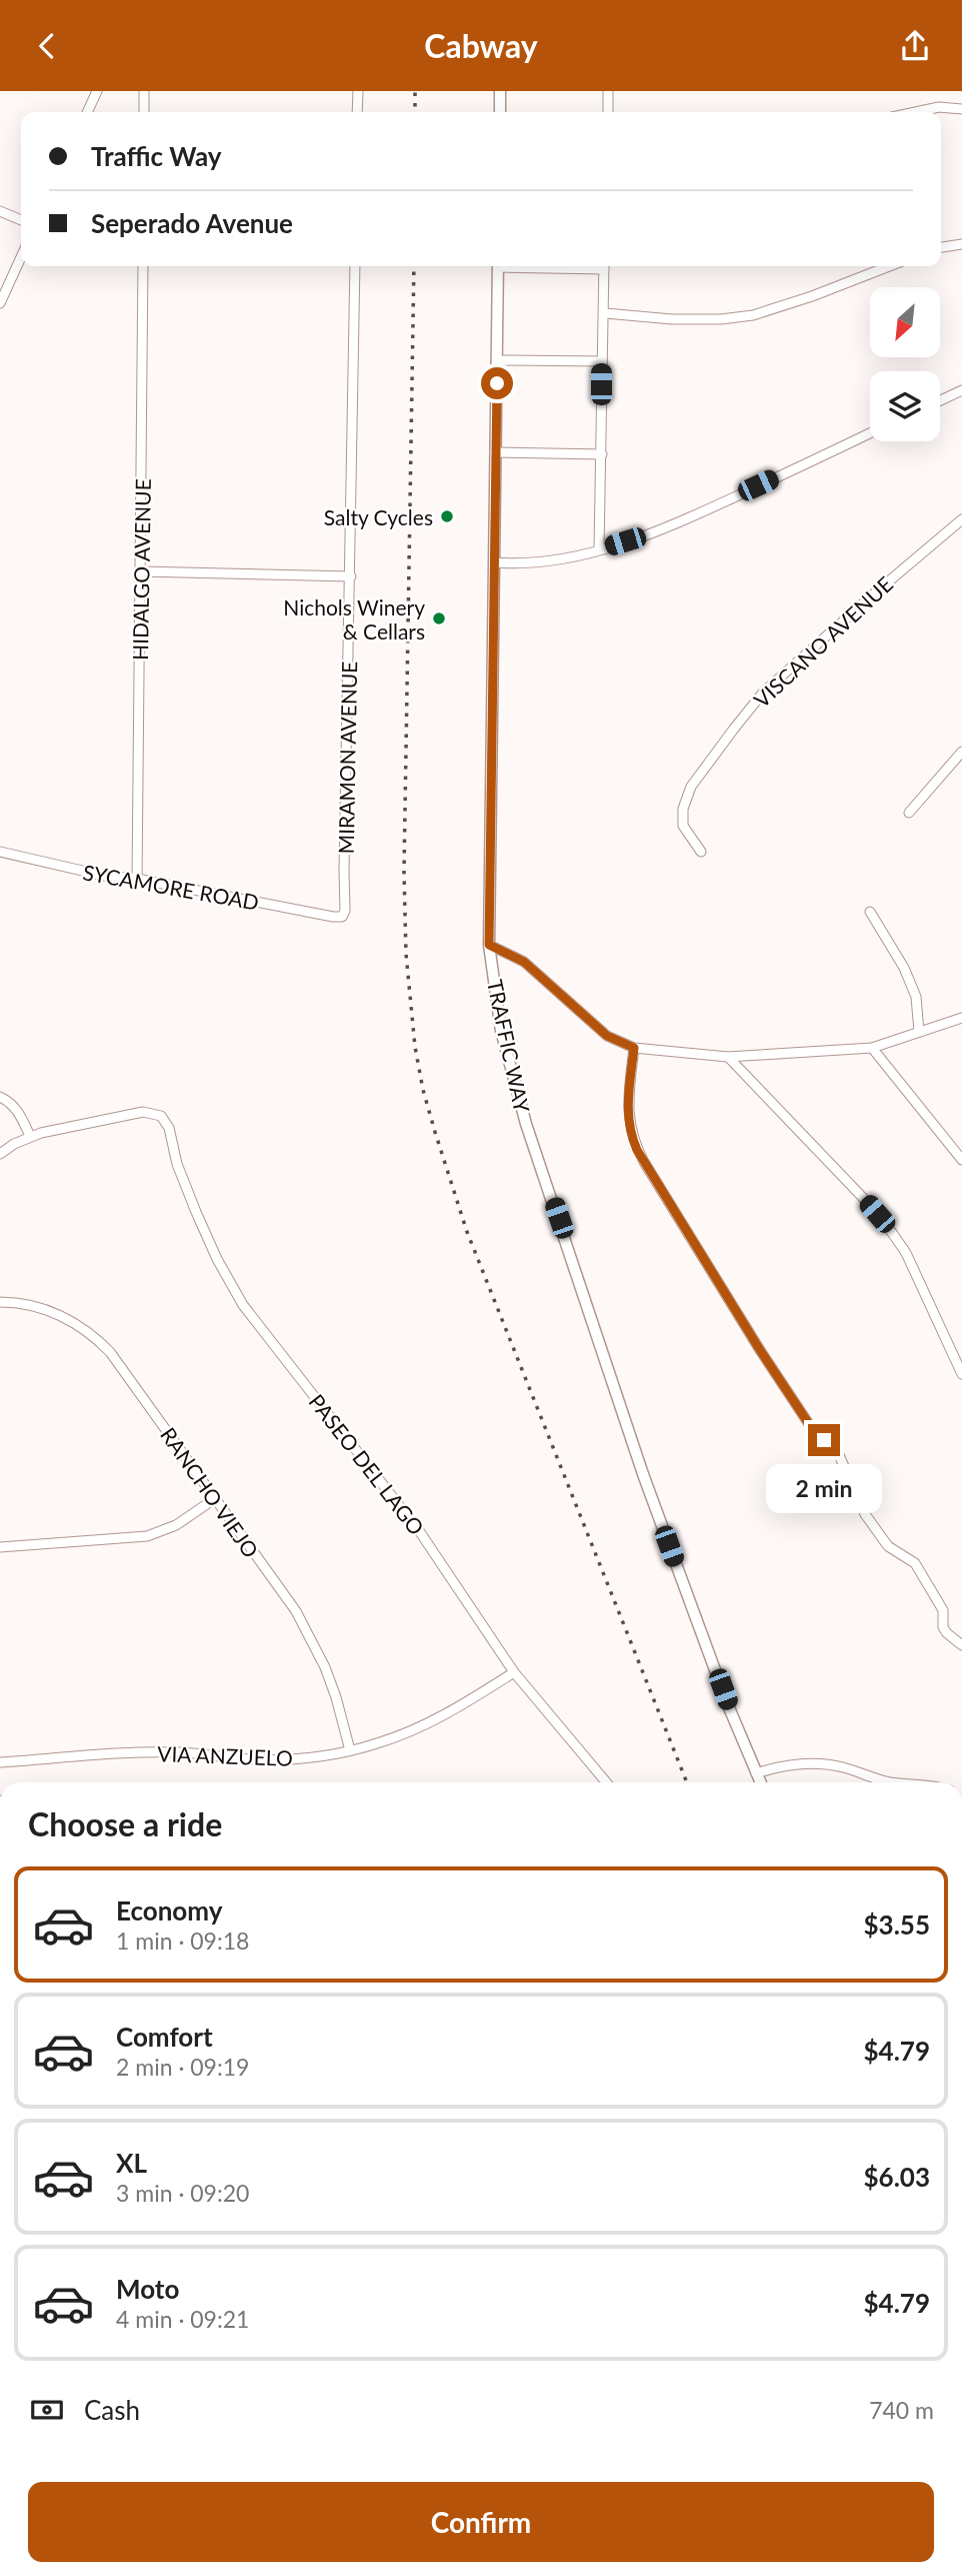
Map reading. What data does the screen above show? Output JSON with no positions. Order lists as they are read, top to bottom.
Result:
{
  "streets": {
    "street": [
      "HIDALGO AVENUE",
      "VISCANO AVENUE",
      "MIRAMON AVENUE",
      "SYCAMORE ROAD",
      "TRAFFIC WAY",
      "PASEO DEL LAGO",
      "RANCHO VIEJO",
      "VIA ANZUELO"
    ]
  },
  "crossings": [
    ["HIDALGO AVENUE", "SYCAMORE ROAD"],
    ["MIRAMON AVENUE", "SYCAMORE ROAD"],
    ["PASEO DEL LAGO", "VIA ANZUELO"],
    ["RANCHO VIEJO", "VIA ANZUELO"]
  ],
  "places": ["Salty Cycles", "Nichols Winery & Cellars"],
  "north": "bottom left",
  "page": {
    "header": "Cabway",
    "banner": ["Traffic Way", "Seperado Avenue"],
    "bubble": "2 min",
    "heading": "Choose a ride",
    "list": [
      {
        "name": "Economy",
        "note": "1 min · 09:18",
        "value": "$3.55"
      },
      {
        "name": "Comfort",
        "note": "2 min · 09:19",
        "value": "$4.79"
      },
      {
        "name": "XL",
        "note": "3 min · 09:20",
        "value": "$6.03"
      },
      {
        "name": "Moto",
        "note": "4 min · 09:21",
        "value": "$4.79"
      }
    ],
    "pay": ["Cash", "740 m"],
    "buttons": "Confirm"
  }
}
